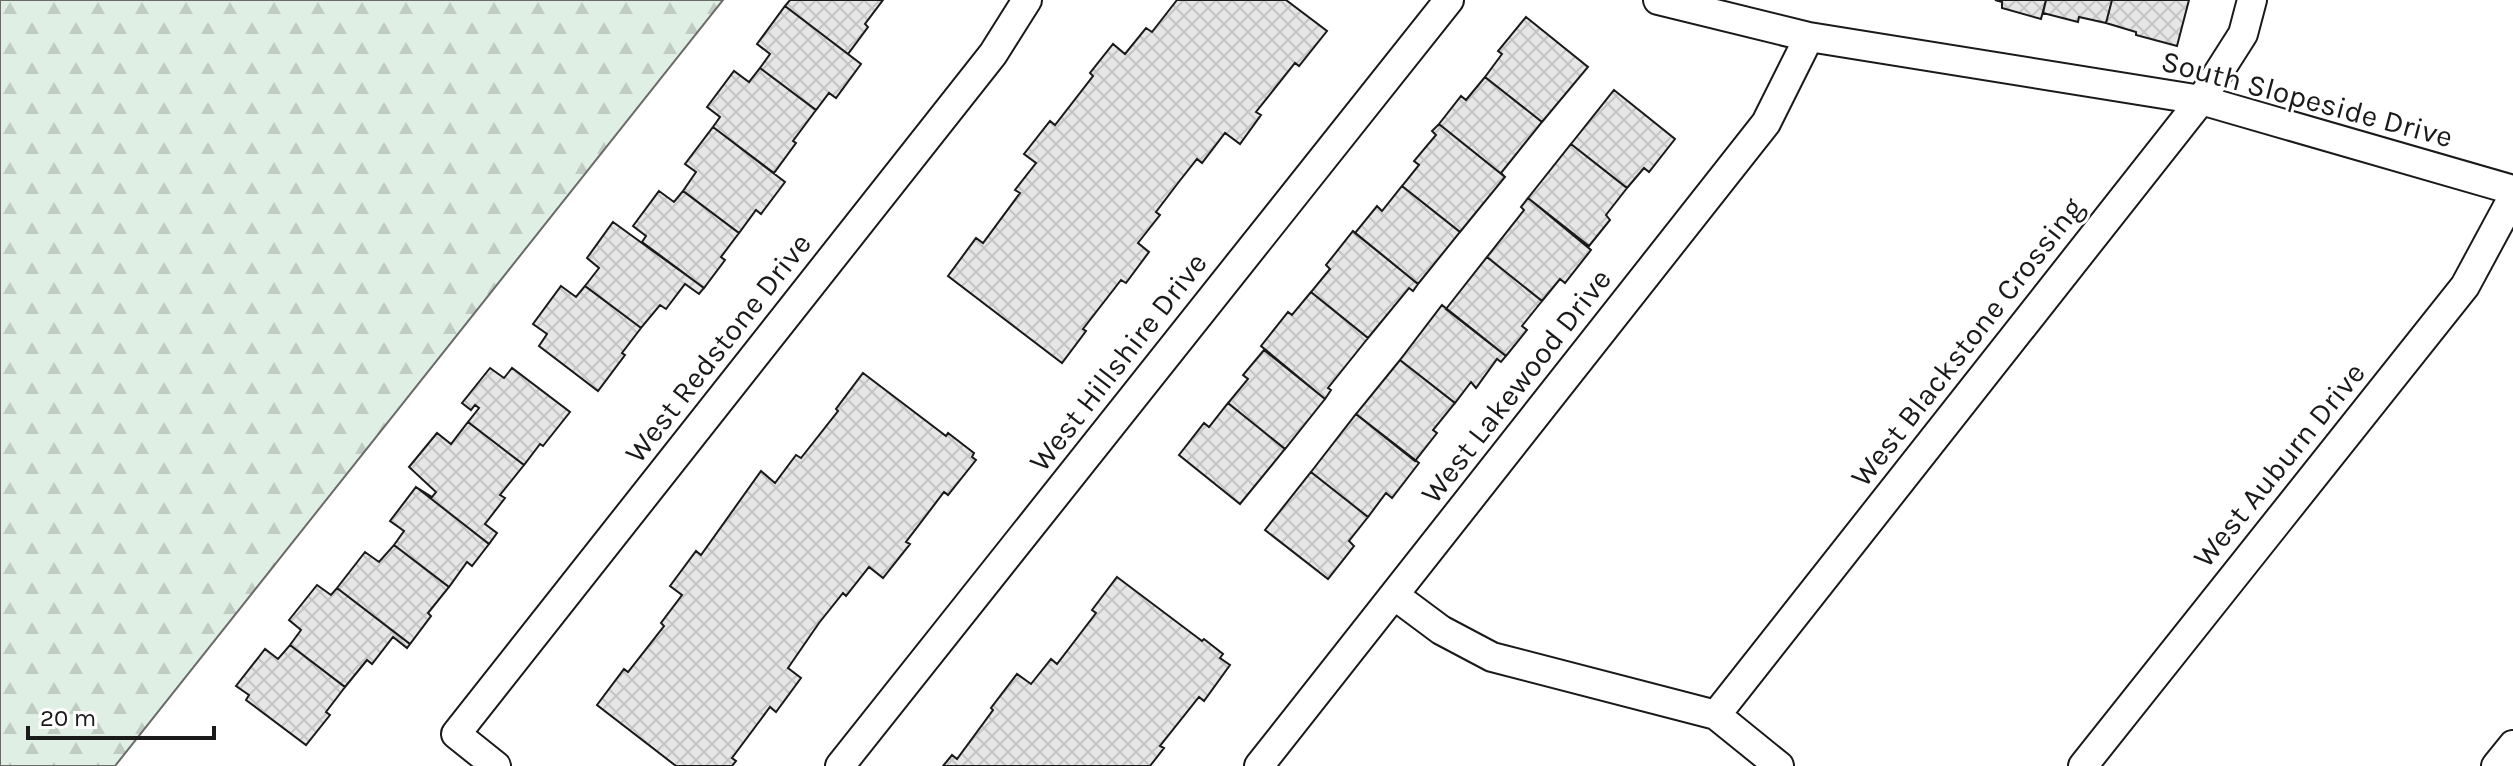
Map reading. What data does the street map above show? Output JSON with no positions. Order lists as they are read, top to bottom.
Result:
{
  "streets": {
    "lane": [
      "South Slopeside Drive",
      "West Blackstone Crossing",
      "West Redstone Drive",
      "West Hillshire Drive",
      "West Lakewood Drive",
      "West Auburn Drive"
    ]
  },
  "crossings": [
    ["South Slopeside Drive", "West Blackstone Crossing"],
    ["South Slopeside Drive", "West Lakewood Drive"]
  ],
  "scale_bar": "20 m"
}
